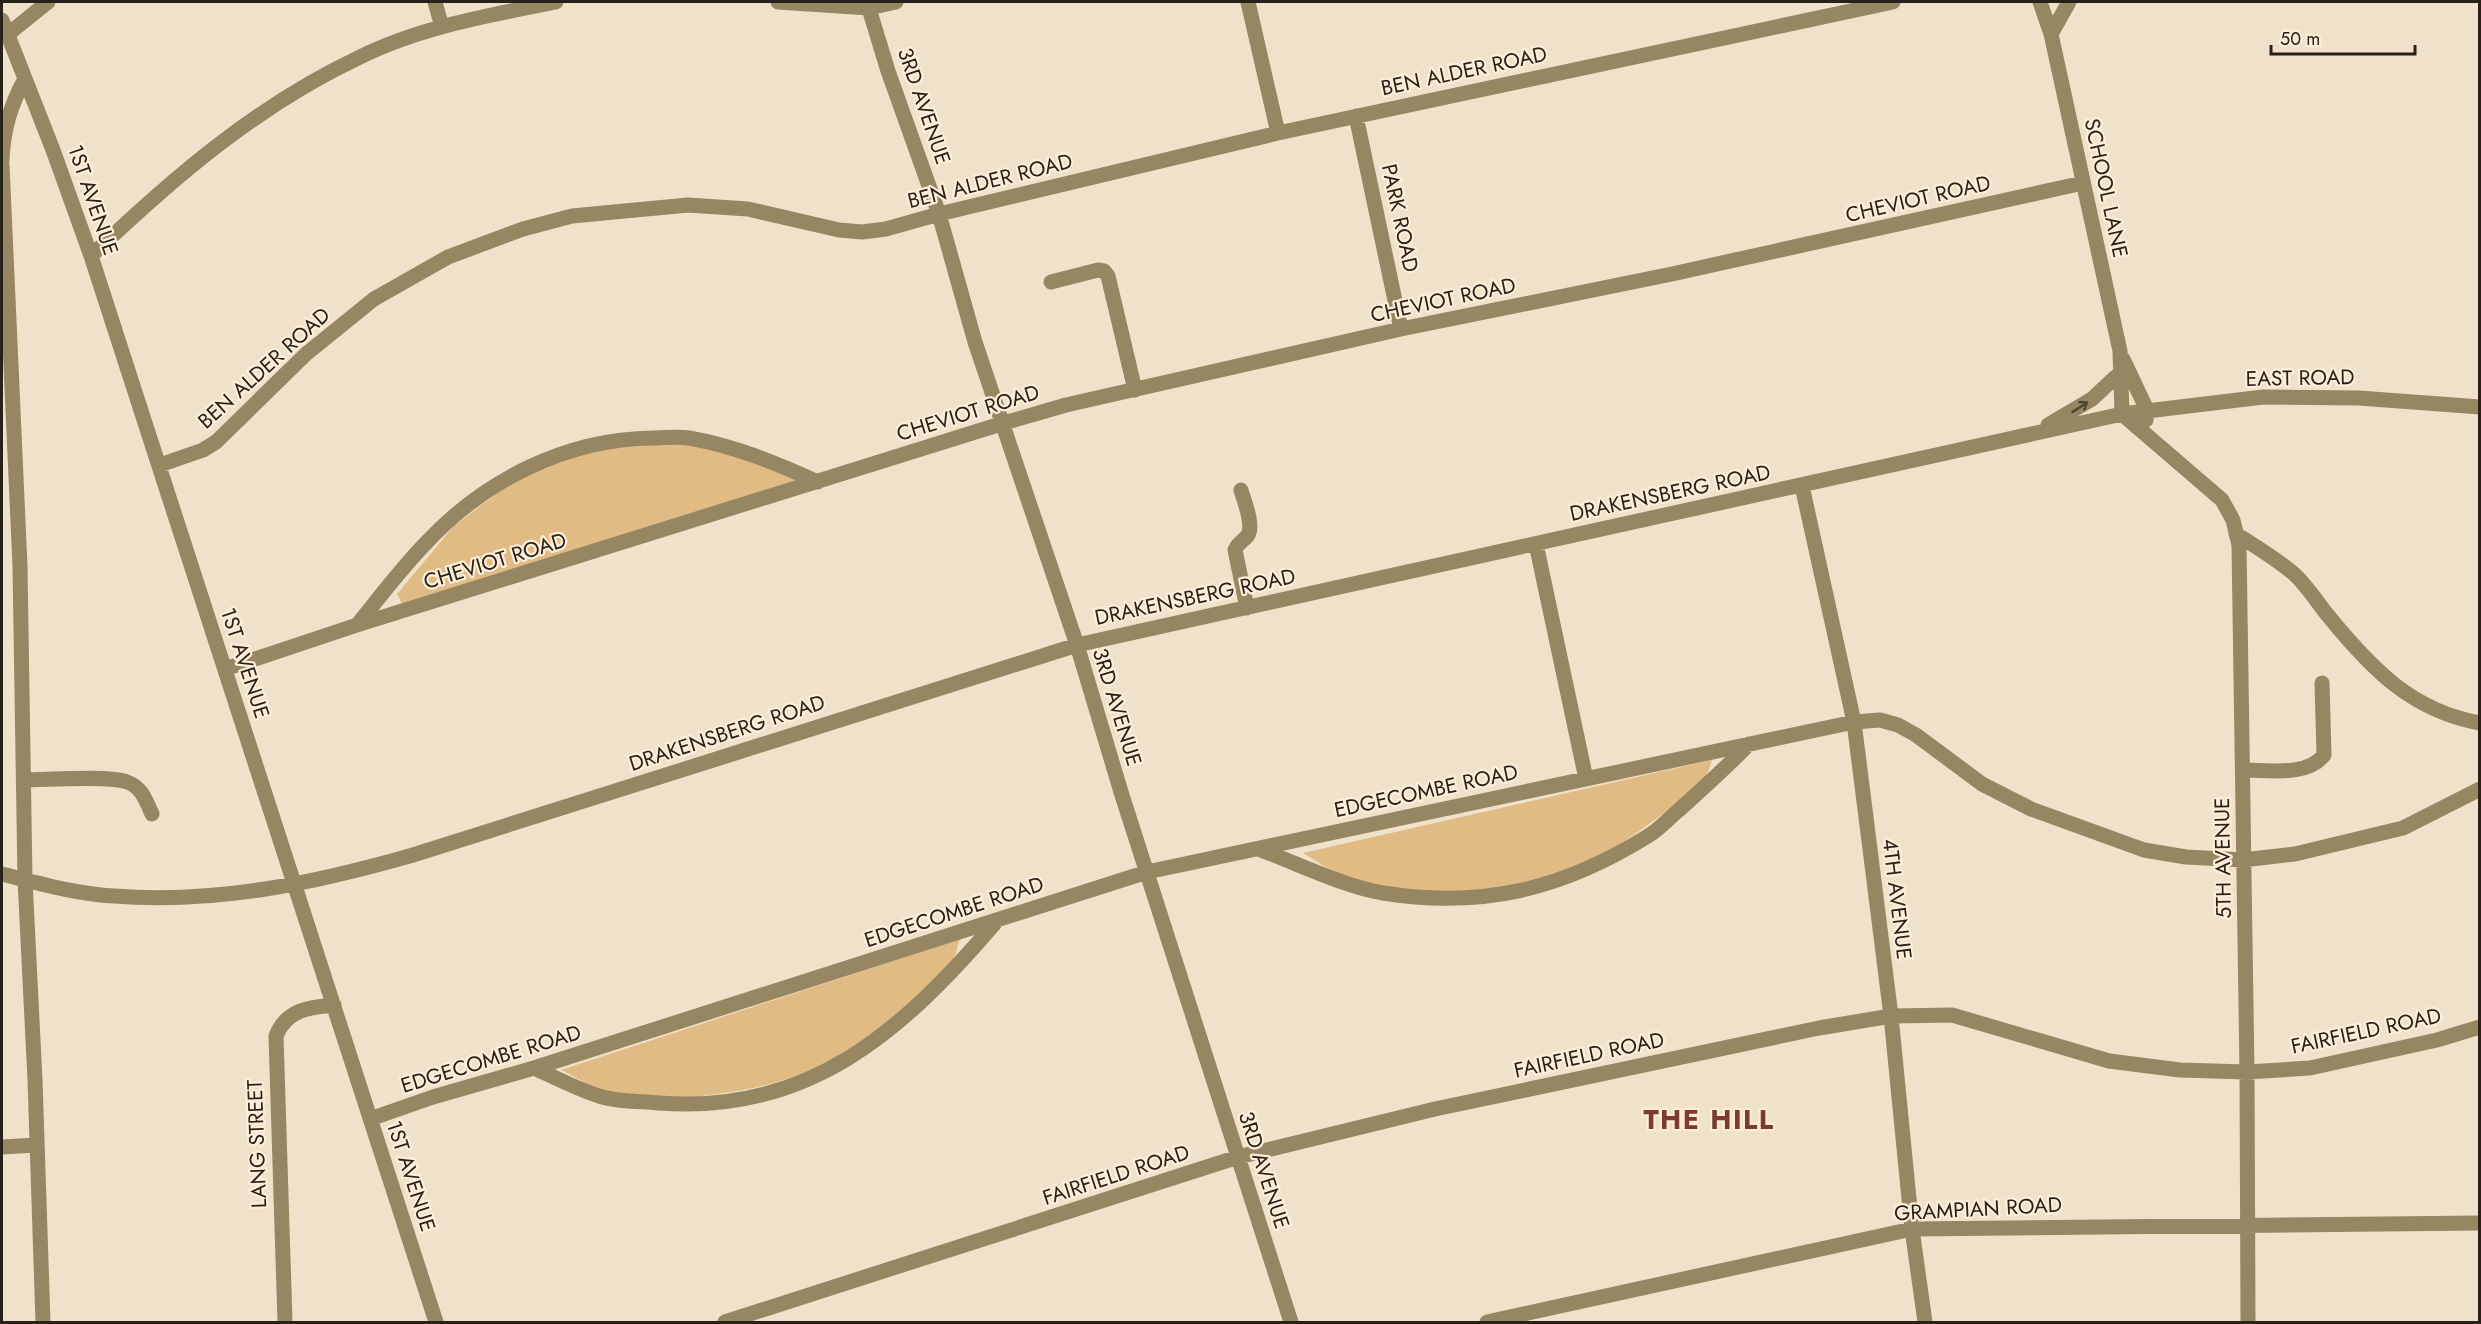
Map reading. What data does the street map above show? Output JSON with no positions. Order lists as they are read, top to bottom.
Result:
{
  "streets": {
    "street": [
      "BEN ALDER ROAD",
      "3RD AVENUE",
      "SCHOOL LANE",
      "CHEVIOT ROAD",
      "1ST AVENUE",
      "PARK ROAD",
      "EAST ROAD",
      "DRAKENSBERG ROAD",
      "EDGECOMBE ROAD",
      "5TH AVENUE",
      "4TH AVENUE",
      "FAIRFIELD ROAD",
      "LANG STREET",
      "GRAMPIAN ROAD"
    ]
  },
  "crossings": [
    ["BEN ALDER ROAD", "3RD AVENUE"],
    ["BEN ALDER ROAD", "1ST AVENUE"],
    ["BEN ALDER ROAD", "PARK ROAD"],
    ["3RD AVENUE", "CHEVIOT ROAD"],
    ["3RD AVENUE", "DRAKENSBERG ROAD"],
    ["3RD AVENUE", "EDGECOMBE ROAD"],
    ["3RD AVENUE", "FAIRFIELD ROAD"],
    ["SCHOOL LANE", "CHEVIOT ROAD"],
    ["SCHOOL LANE", "EAST ROAD"],
    ["SCHOOL LANE", "DRAKENSBERG ROAD"],
    ["SCHOOL LANE", "5TH AVENUE"],
    ["CHEVIOT ROAD", "1ST AVENUE"],
    ["CHEVIOT ROAD", "PARK ROAD"],
    ["1ST AVENUE", "DRAKENSBERG ROAD"],
    ["1ST AVENUE", "EDGECOMBE ROAD"],
    ["1ST AVENUE", "LANG STREET"],
    ["EAST ROAD", "DRAKENSBERG ROAD"],
    ["EAST ROAD", "5TH AVENUE"],
    ["DRAKENSBERG ROAD", "5TH AVENUE"],
    ["DRAKENSBERG ROAD", "4TH AVENUE"],
    ["EDGECOMBE ROAD", "5TH AVENUE"],
    ["EDGECOMBE ROAD", "4TH AVENUE"],
    ["5TH AVENUE", "FAIRFIELD ROAD"],
    ["5TH AVENUE", "GRAMPIAN ROAD"],
    ["4TH AVENUE", "FAIRFIELD ROAD"],
    ["4TH AVENUE", "GRAMPIAN ROAD"]
  ],
  "districts": ["THE HILL"],
  "scale_bar": "50 m"
}
